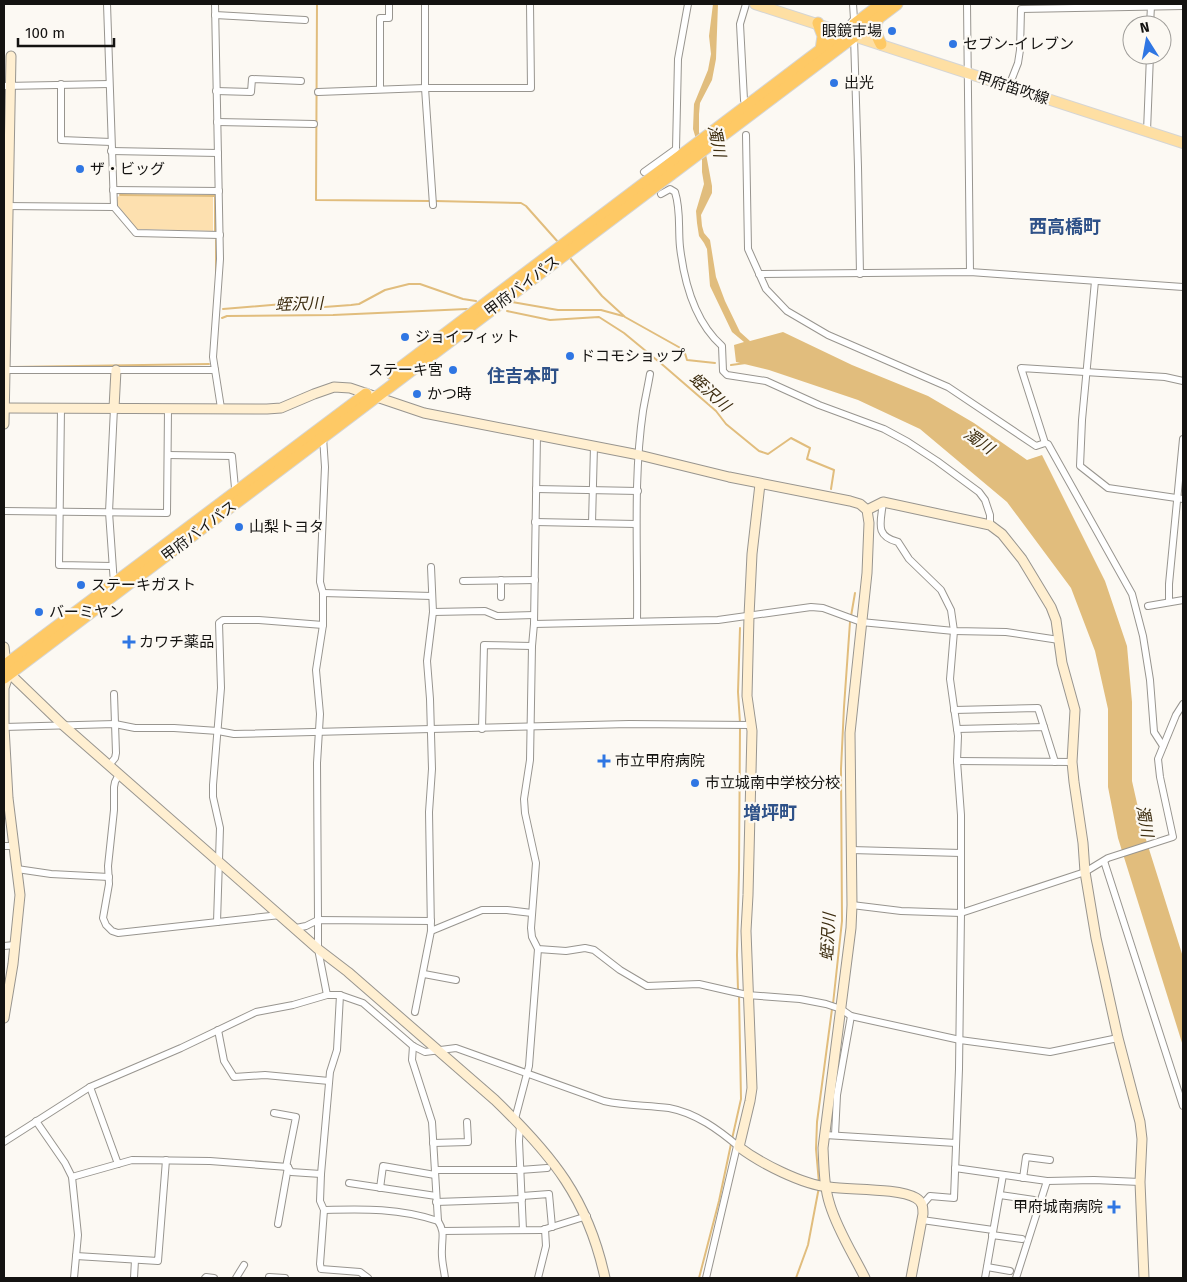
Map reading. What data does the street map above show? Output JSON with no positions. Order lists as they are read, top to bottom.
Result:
{
  "streets": {
    "highway": ["甲府バイパス"],
    "main road": ["甲府笛吹線"]
  },
  "crossings": [
    ["甲府笛吹線", "甲府バイパス"]
  ],
  "districts": ["西高橋町", "住吉本町", "増坪町"],
  "water": ["濁川", "蛭沢川"],
  "places": {
    "other": [
      "眼鏡市場",
      "セブン-イレブン",
      "出光",
      "ザ・ビッグ",
      "ジョイフィット",
      "ドコモショップ",
      "ステーキ宮",
      "かつ時",
      "山梨トヨタ",
      "ステーキガスト",
      "バーミヤン",
      "市立城南中学校分校"
    ],
    "health": ["カワチ薬品", "市立甲府病院", "甲府城南病院"]
  },
  "scale_bar": "100 m",
  "north": "top"
}
